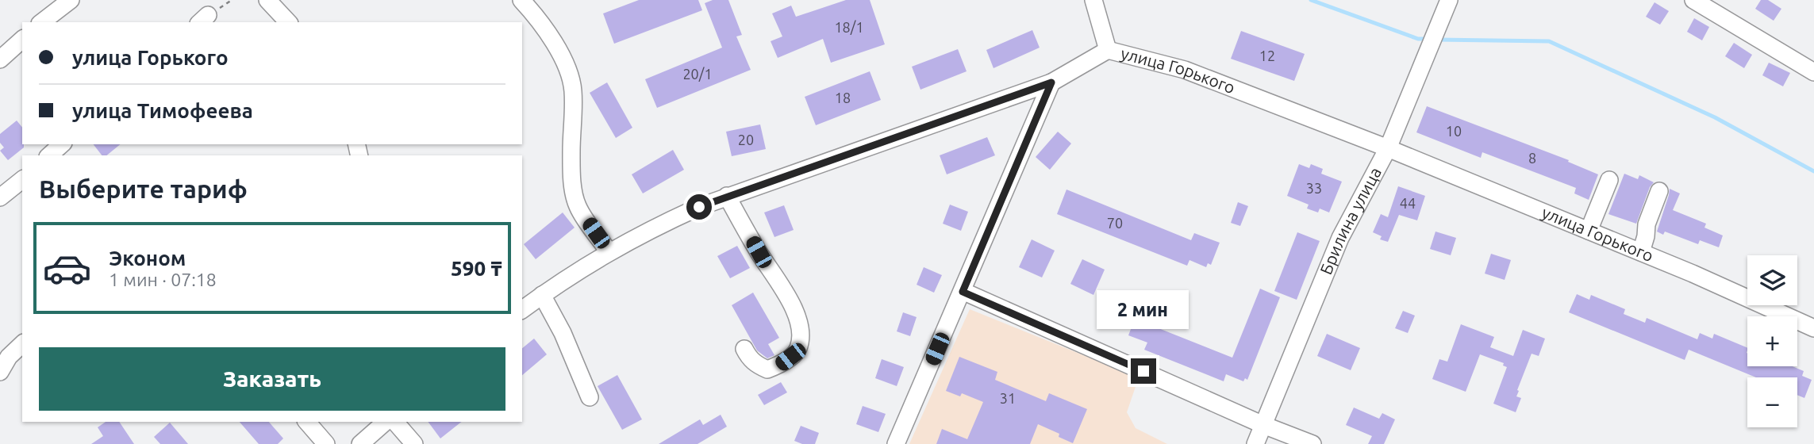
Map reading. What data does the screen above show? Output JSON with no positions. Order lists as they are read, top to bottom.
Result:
{
  "streets": {
    "street": ["улица Горького", "Брилина улица"]
  },
  "crossings": [
    ["улица Горького", "Брилина улица"]
  ],
  "house_numbers": [
    "18/1",
    "12",
    "20/1",
    "18",
    "10",
    "20",
    "8",
    "33",
    "44",
    "70",
    "31"
  ],
  "page": {
    "banner": ["улица Горького", "улица Тимофеева"],
    "heading": "Выберите тариф",
    "list": [
      {
        "name": "Эконом",
        "note": "1 мин · 07:18",
        "value": "590 ₸"
      }
    ],
    "map_buttons": ["+", "−"],
    "bubble": "2 мин",
    "buttons": "Заказать"
  }
}
